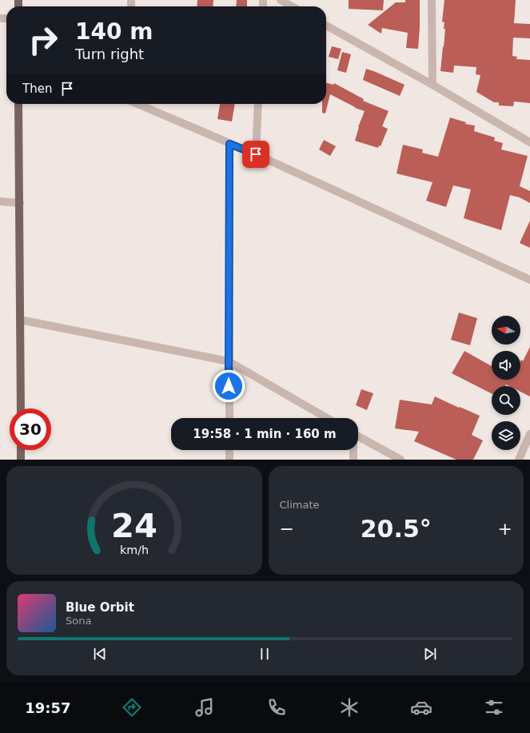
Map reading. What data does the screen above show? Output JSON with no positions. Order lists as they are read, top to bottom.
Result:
{
  "north": "left",
  "page": {
    "turn": ["140 m", "Turn right"],
    "then": "Then",
    "limit": "30",
    "trip": "19:58 · 1 min · 160 m",
    "tile": "Climate",
    "heat": ["−", "20.5°", "+"],
    "song": ["Blue Orbit", "Sona"],
    "tabs": "19:57",
    "gauge": ["24", "km/h"]
  }
}
